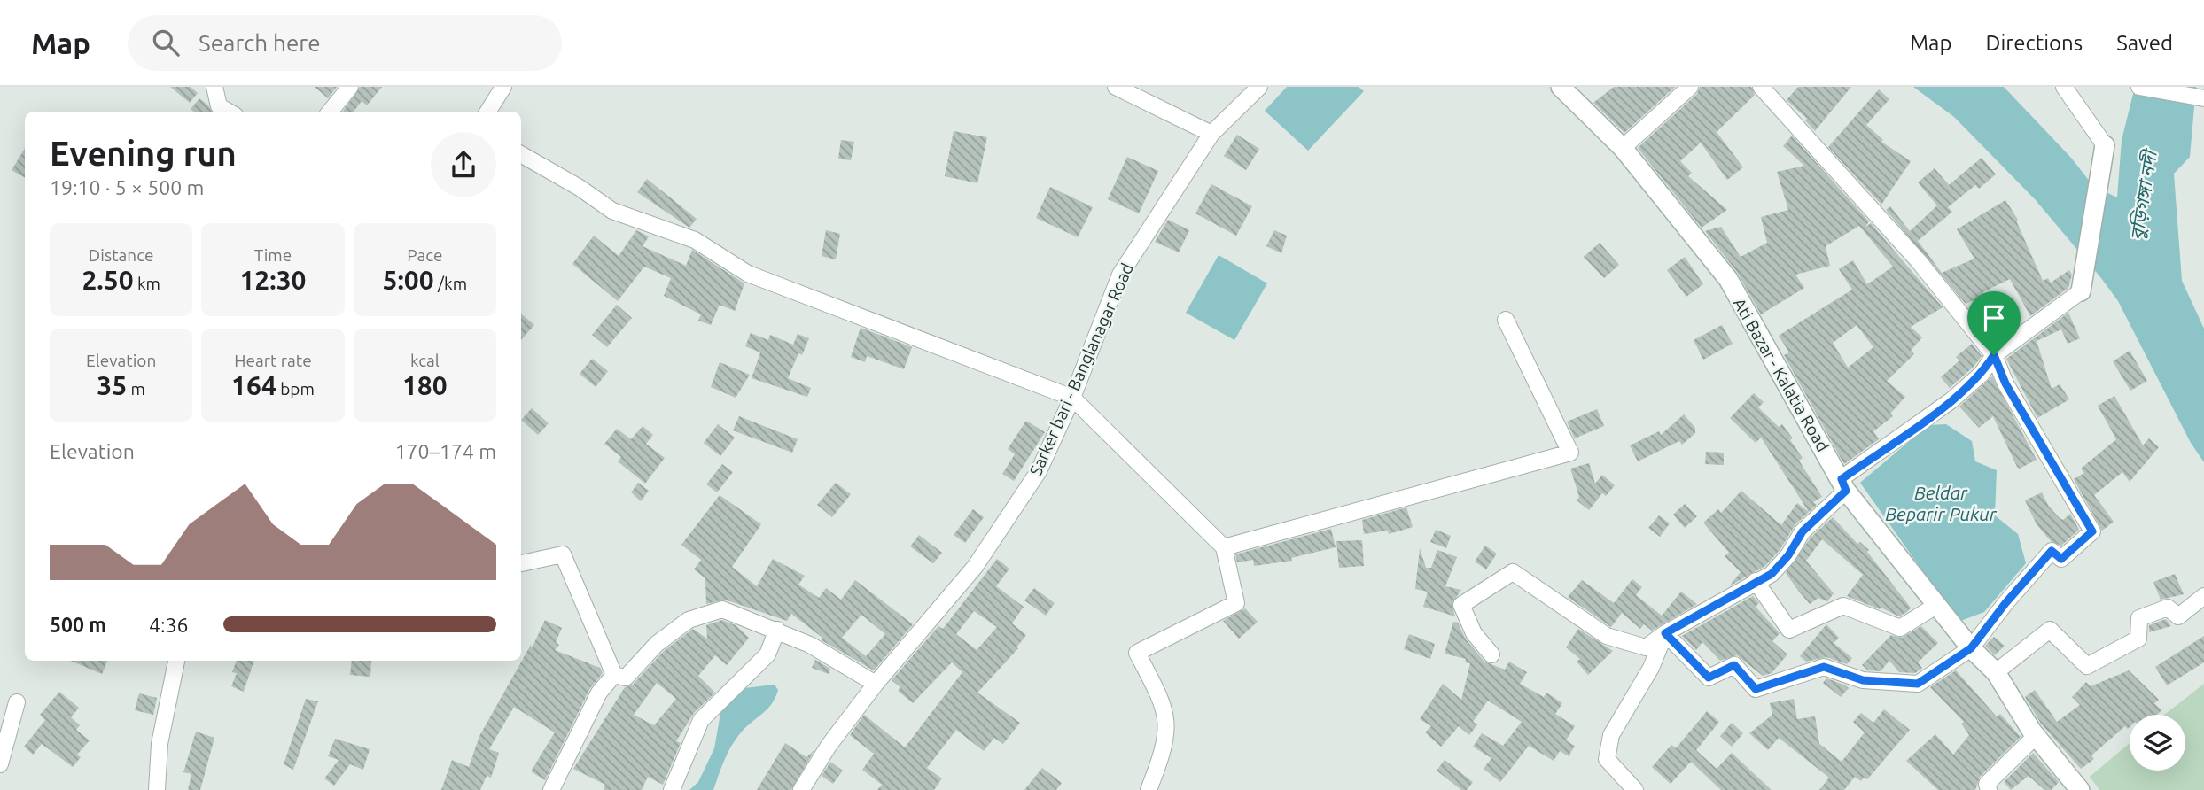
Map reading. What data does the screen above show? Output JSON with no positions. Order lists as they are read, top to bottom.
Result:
{
  "streets": {
    "main road": ["Ati Bazar - Kalatia Road"],
    "street": ["Sarker bari - Banglanagar Road"]
  },
  "water": ["বুড়িগঙ্গা নদী", "Beldar Beparir Pukur"],
  "page": {
    "header": "Map",
    "search": "Search here",
    "nav": ["Map", "Directions", "Saved"],
    "heading": ["Evening run", "19:10 · 5 × 500 m"],
    "stats": [
      ["Distance", "2.50 km"],
      ["Time", "12:30"],
      ["Pace", "5:00 /km"],
      ["Elevation", "35 m"],
      ["Heart rate", "164 bpm"],
      ["kcal", "180"]
    ],
    "chart": ["Elevation", "170–174 m"],
    "list": [
      {
        "name": "500 m",
        "note": "4:36"
      }
    ]
  }
}
